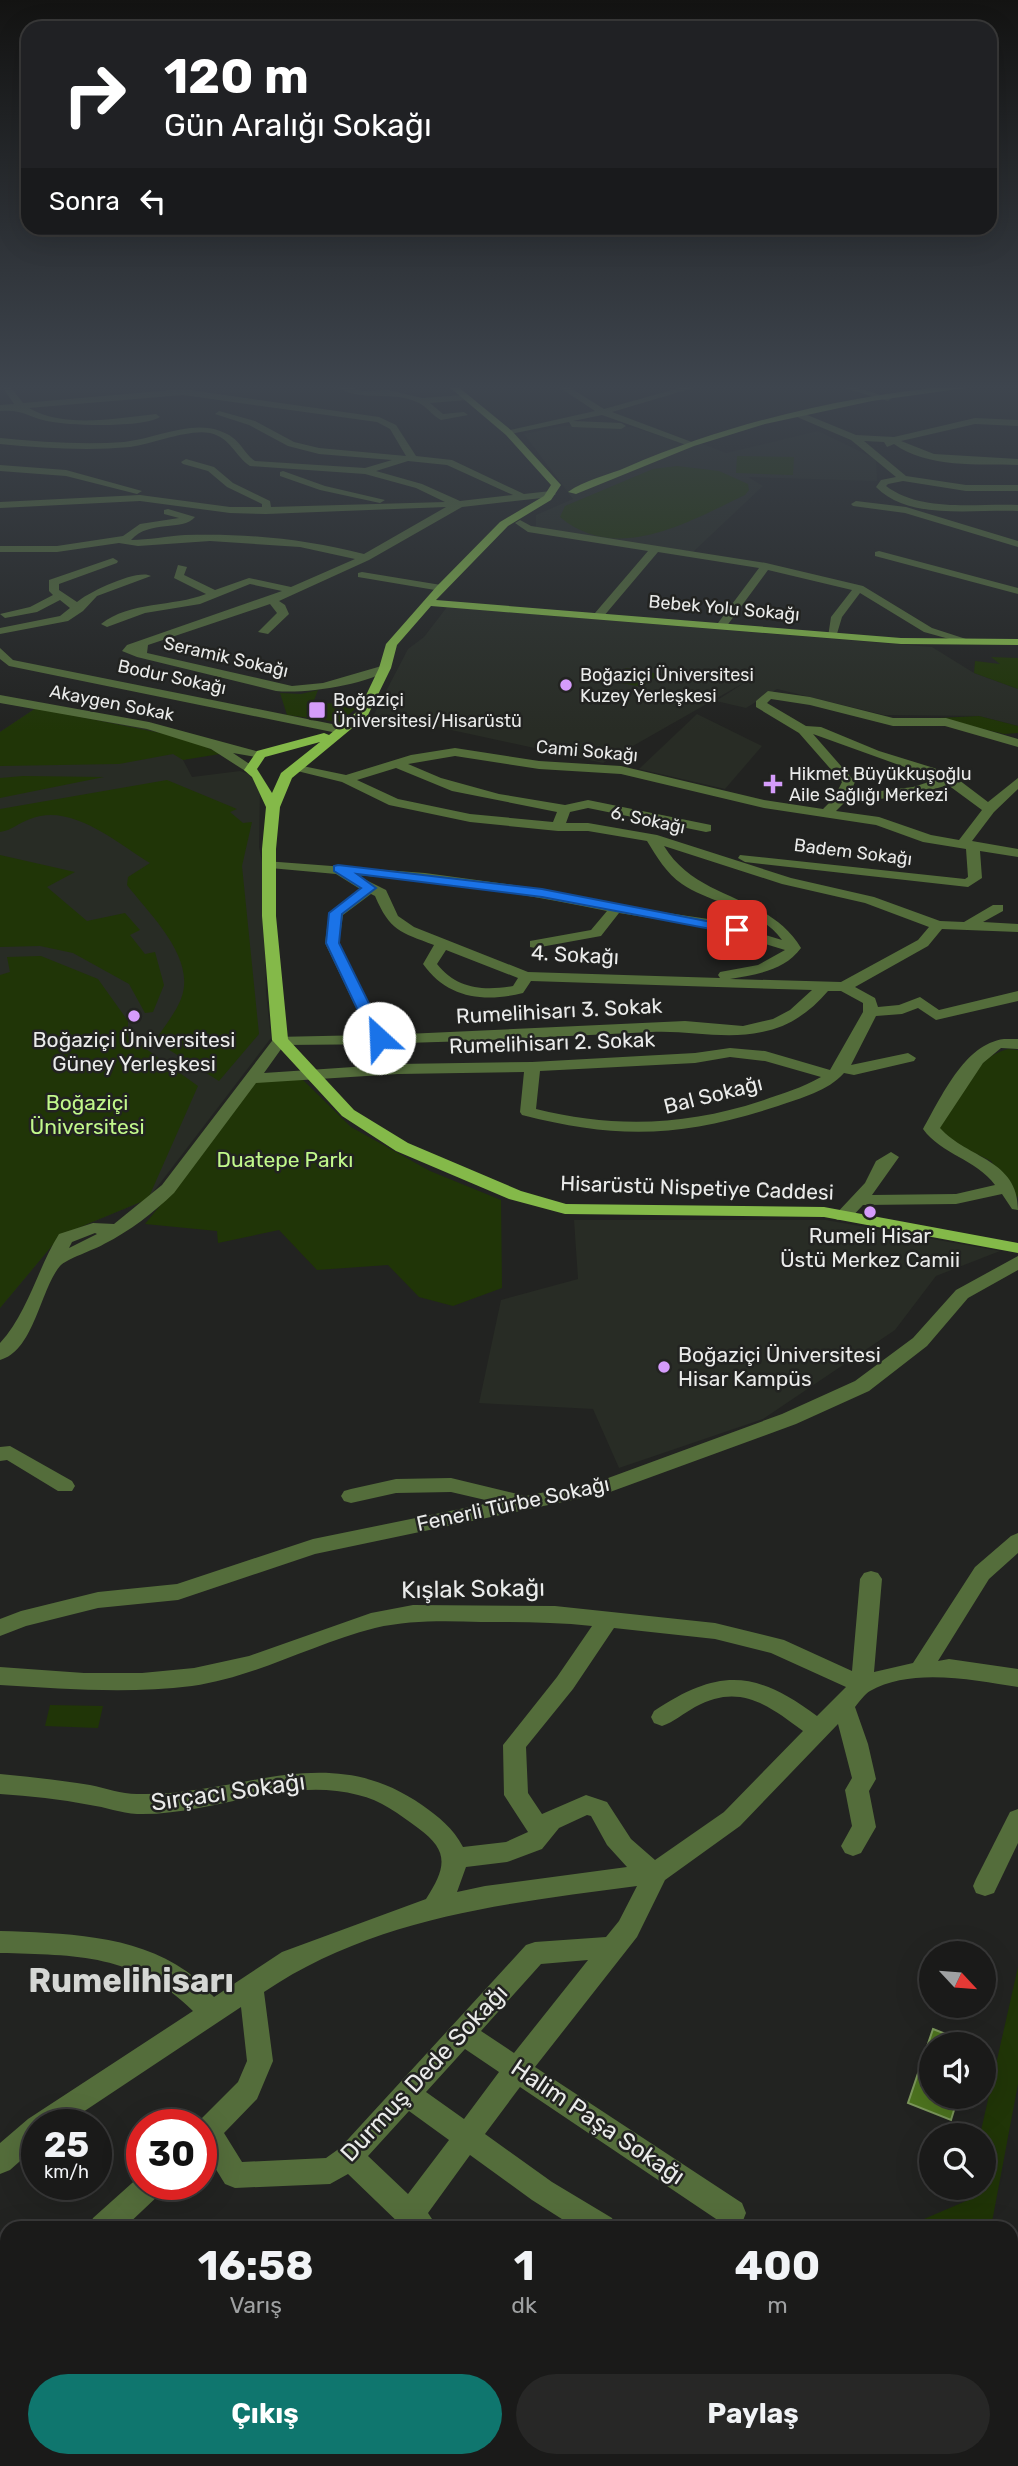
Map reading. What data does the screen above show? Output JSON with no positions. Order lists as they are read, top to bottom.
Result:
{
  "streets": {
    "main road": ["Bebek Yolu Sokağı", "Hisarüstü Nispetiye Caddesi"],
    "street": [
      "Seramik Sokağı",
      "Bodur Sokağı",
      "Akaygen Sokak",
      "Cami Sokağı",
      "6. Sokağı",
      "Badem Sokağı",
      "4. Sokağı",
      "Rumelihisarı 3. Sokak",
      "Rumelihisarı 2. Sokak",
      "Bal Sokağı",
      "Fenerli Türbe Sokağı",
      "Kışlak Sokağı",
      "Sırçacı Sokağı",
      "Durmuş Dede Sokağı",
      "Halim Paşa Sokağı"
    ]
  },
  "crossings": [
    ["Cami Sokağı", "6. Sokağı"],
    ["Cami Sokağı", "Badem Sokağı"],
    ["6. Sokağı", "Badem Sokağı"],
    ["4. Sokağı", "Rumelihisarı 3. Sokak"],
    ["Rumelihisarı 3. Sokak", "Hisarüstü Nispetiye Caddesi"],
    ["Rumelihisarı 2. Sokak", "Bal Sokağı"],
    ["Rumelihisarı 2. Sokak", "Hisarüstü Nispetiye Caddesi"],
    ["Durmuş Dede Sokağı", "Halim Paşa Sokağı"]
  ],
  "districts": ["Rumelihisarı"],
  "parks": ["Boğaziçi Üniversitesi", "Duatepe Parkı"],
  "places": {
    "other": [
      "Boğaziçi Üniversitesi Kuzey Yerleşkesi",
      "Boğaziçi Üniversitesi Güney Yerleşkesi",
      "Rumeli Hisar Üstü Merkez Camii",
      "Boğaziçi Üniversitesi Hisar Kampüs"
    ],
    "transit": ["Boğaziçi Üniversitesi/Hisarüstü"],
    "health": ["Hikmet Büyükkuşoğlu Aile Sağlığı Merkezi"]
  },
  "north": "bottom right",
  "page": {
    "turn": ["120 m", "Gün Aralığı Sokağı"],
    "then": "Sonra",
    "speed": "25 km/h",
    "limit": "30",
    "eta": [
      "16:58",
      "Varış",
      "1",
      "dk",
      "400",
      "m"
    ],
    "buttons": ["Çıkış", "Paylaş"]
  }
}
